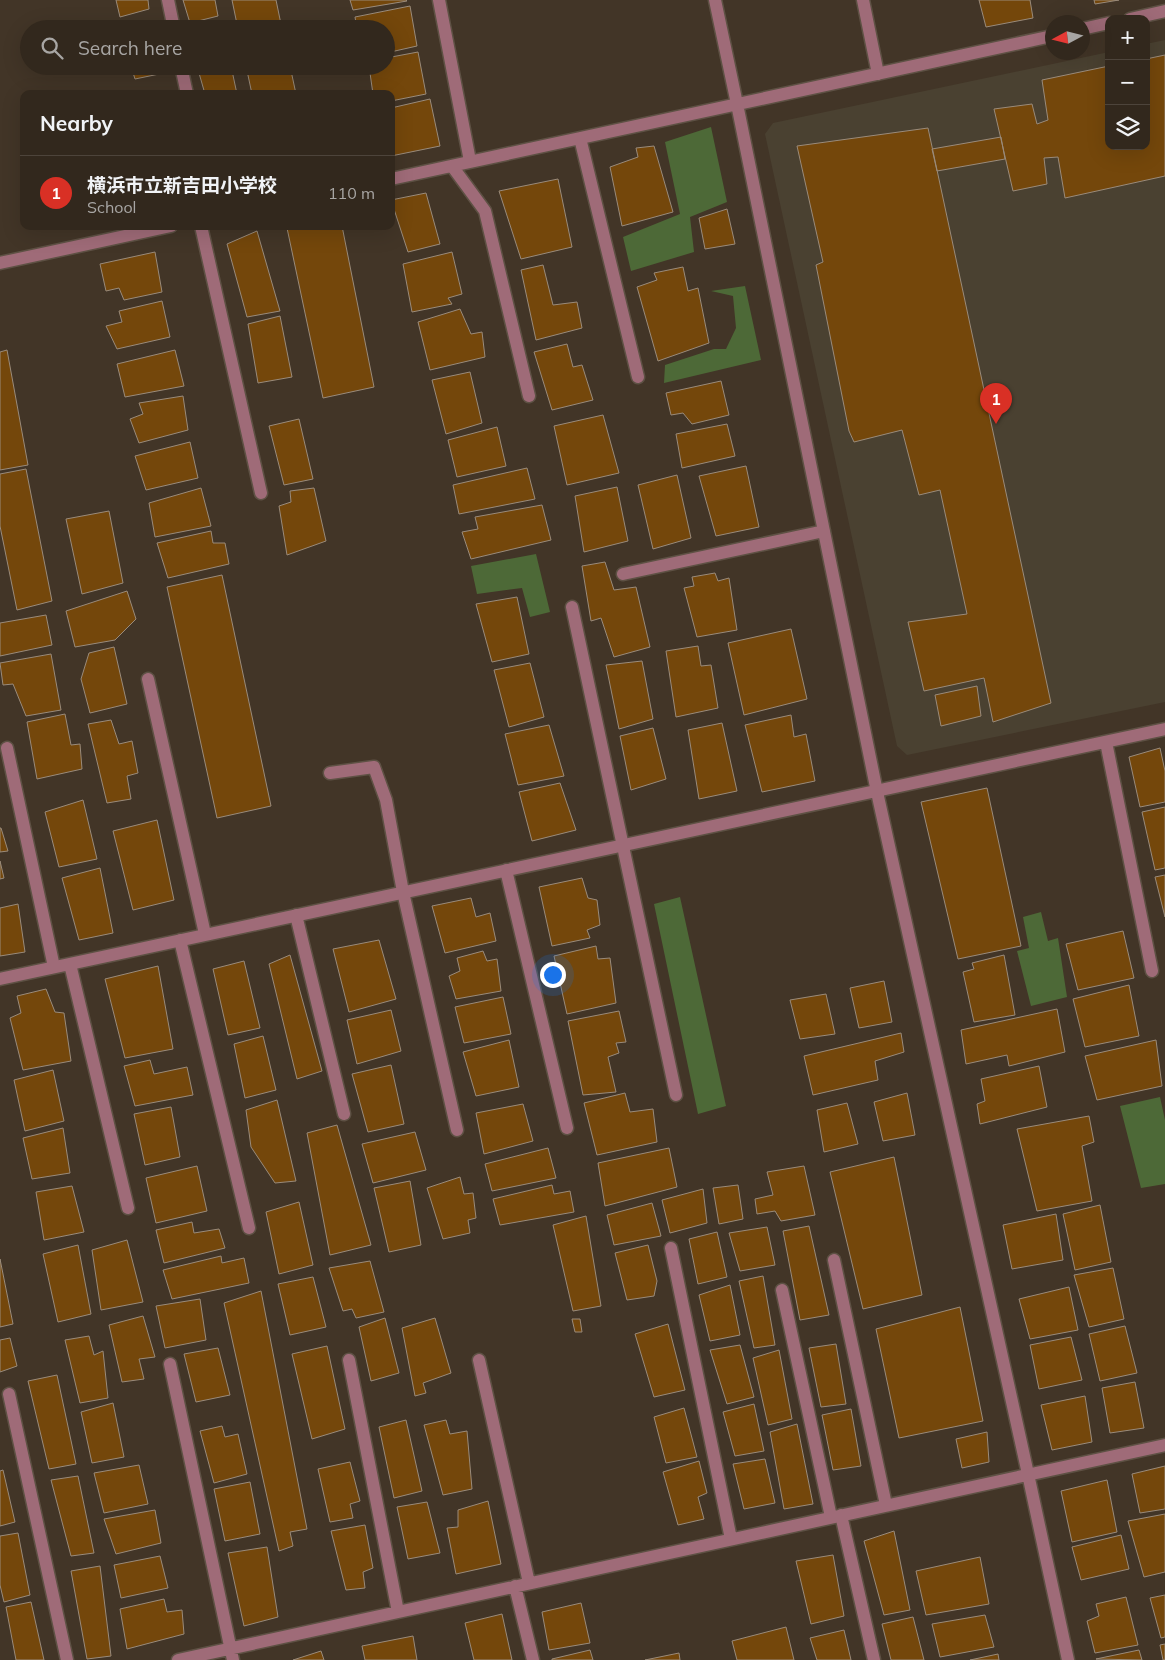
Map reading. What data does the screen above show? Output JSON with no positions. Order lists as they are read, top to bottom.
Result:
{
  "north": "left",
  "page": {
    "map_buttons": ["+", "−"],
    "search": "Search here",
    "heading": "Nearby",
    "list": [
      {
        "mark": "1",
        "name": "横浜市立新吉田小学校",
        "note": "School",
        "value": "110 m"
      }
    ],
    "pins": "1"
  }
}
